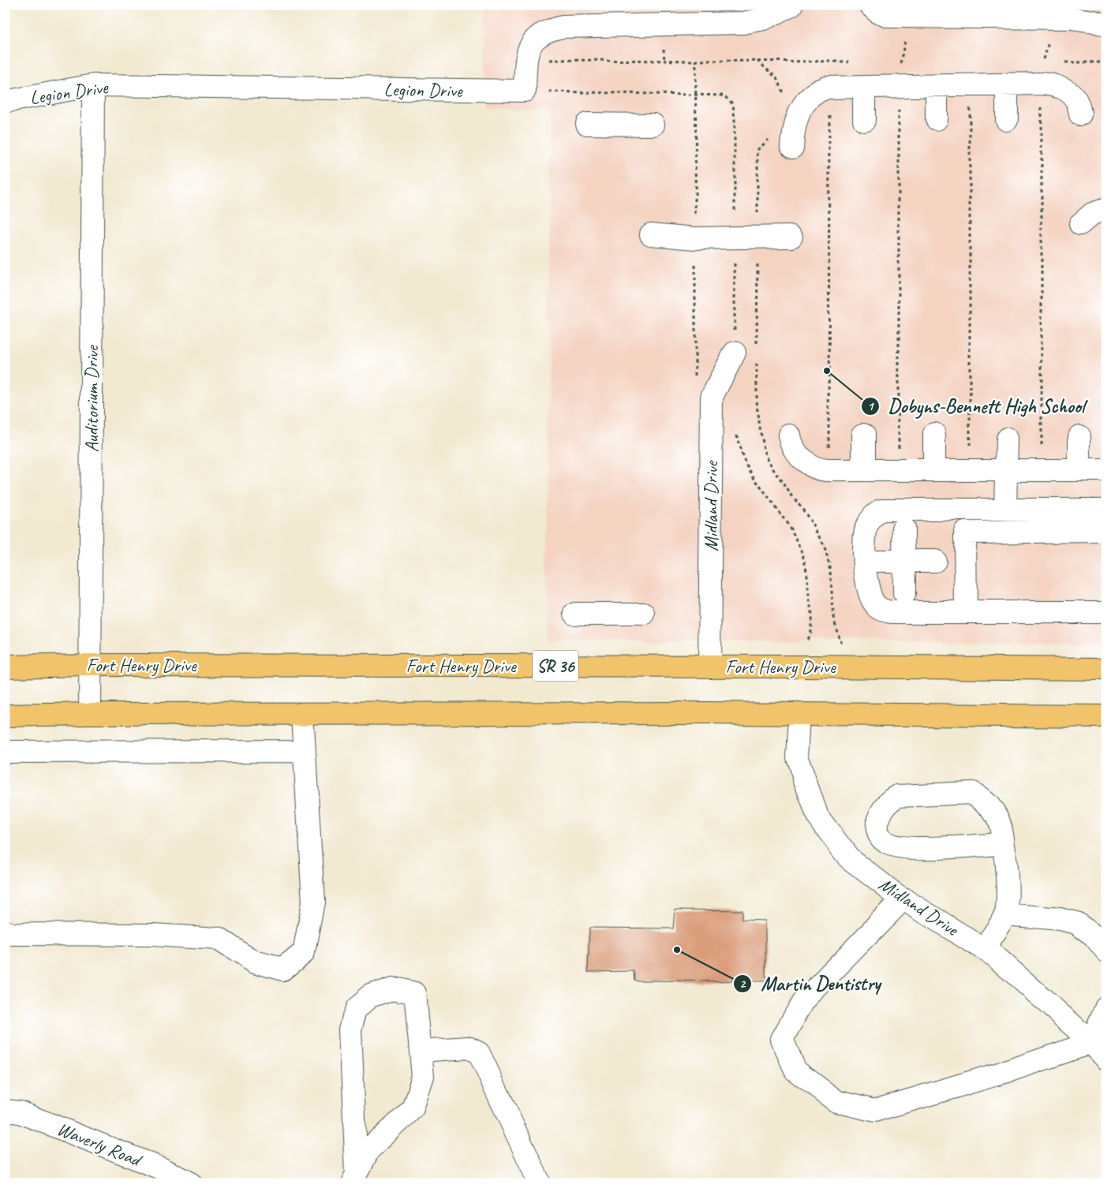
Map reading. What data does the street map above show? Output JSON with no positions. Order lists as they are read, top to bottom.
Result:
{
  "streets": {
    "main road": ["Fort Henry Drive", "SR 36"],
    "street": [
      "Legion Drive",
      "Auditorium Drive",
      "Midland Drive",
      "Waverly Road"
    ]
  },
  "crossings": [
    ["Legion Drive", "Auditorium Drive"],
    ["Auditorium Drive", "Fort Henry Drive"],
    ["Midland Drive", "Fort Henry Drive"]
  ],
  "places": ["Dobyns-Bennett High School", "Martin Dentistry"]
}
